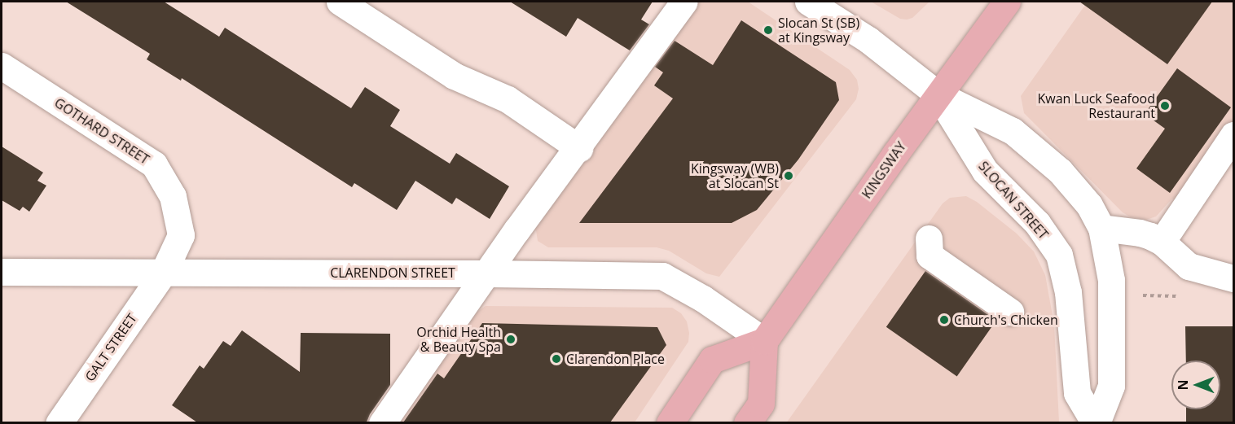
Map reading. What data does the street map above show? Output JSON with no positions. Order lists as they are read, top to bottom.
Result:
{
  "streets": {
    "main road": ["KINGSWAY"],
    "street": [
      "GOTHARD STREET",
      "SLOCAN STREET",
      "CLARENDON STREET",
      "GALT STREET"
    ]
  },
  "crossings": [
    ["GOTHARD STREET", "CLARENDON STREET"],
    ["GOTHARD STREET", "GALT STREET"],
    ["KINGSWAY", "SLOCAN STREET"],
    ["KINGSWAY", "CLARENDON STREET"],
    ["CLARENDON STREET", "GALT STREET"]
  ],
  "places": [
    "Slocan St (SB) at Kingsway",
    "Kwan Luck Seafood Restaurant",
    "Kingsway (WB) at Slocan St",
    "Church's Chicken",
    "Orchid Health & Beauty Spa",
    "Clarendon Place"
  ],
  "north": "left"
}
